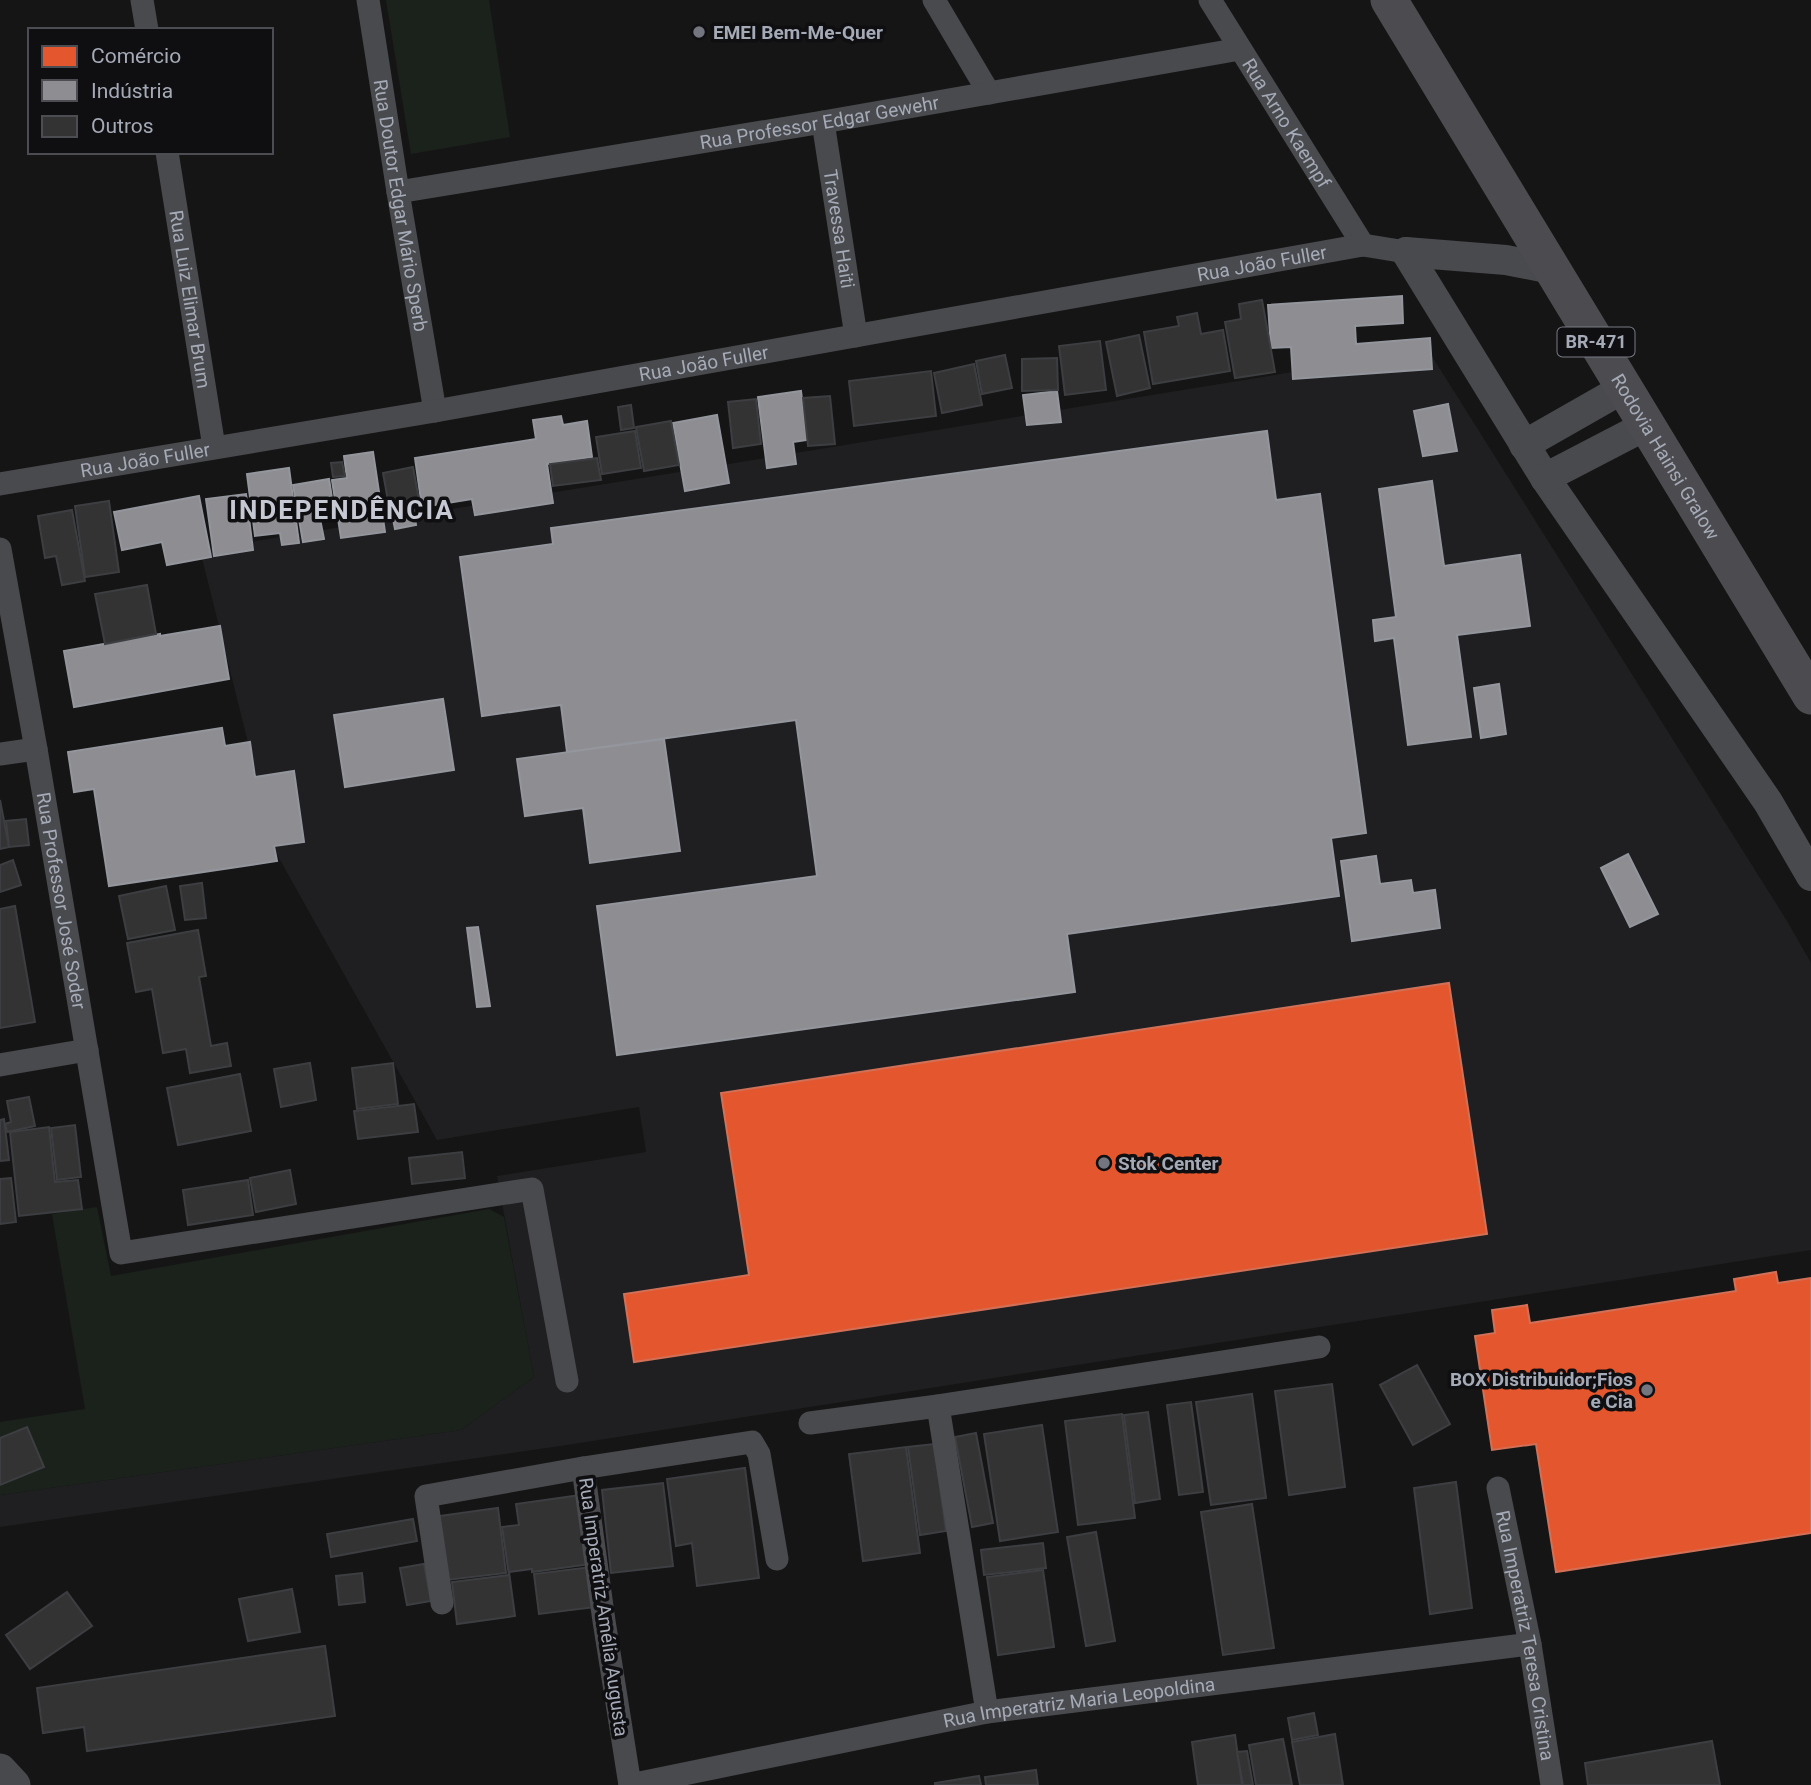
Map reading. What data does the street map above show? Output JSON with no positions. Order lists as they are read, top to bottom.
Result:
{
  "streets": {
    "main road": ["BR-471", "Rodovia Hainsi Gralow"],
    "street": [
      "Rua Professor Edgar Gewehr",
      "Rua Arno Kaempf",
      "Rua Doutor Edgar Mário Sperb",
      "Travessa Haiti",
      "Rua João Fuller",
      "Rua Luiz Elimar Brum",
      "Rua Professor José Soder",
      "Rua Imperatriz Amélia Augusta",
      "Rua Imperatriz Teresa Cristina",
      "Rua Imperatriz Maria Leopoldina"
    ]
  },
  "crossings": [
    ["Rua Professor Edgar Gewehr", "Rua Arno Kaempf"],
    ["Rua Professor Edgar Gewehr", "Rua Doutor Edgar Mário Sperb"],
    ["Rua Professor Edgar Gewehr", "Travessa Haiti"],
    ["Rua Arno Kaempf", "Rua João Fuller"],
    ["Rua Doutor Edgar Mário Sperb", "Rua João Fuller"],
    ["Travessa Haiti", "Rua João Fuller"],
    ["Rua João Fuller", "Rua Luiz Elimar Brum"],
    ["Rua Imperatriz Amélia Augusta", "Rua Imperatriz Maria Leopoldina"],
    ["Rua Imperatriz Teresa Cristina", "Rua Imperatriz Maria Leopoldina"]
  ],
  "districts": ["INDEPENDÊNCIA"],
  "places": ["EMEI Bem-Me-Quer", "Stok Center", "BOX Distribuidor;Fios e Cia"],
  "legend": ["Comércio", "Indústria", "Outros"]
}
